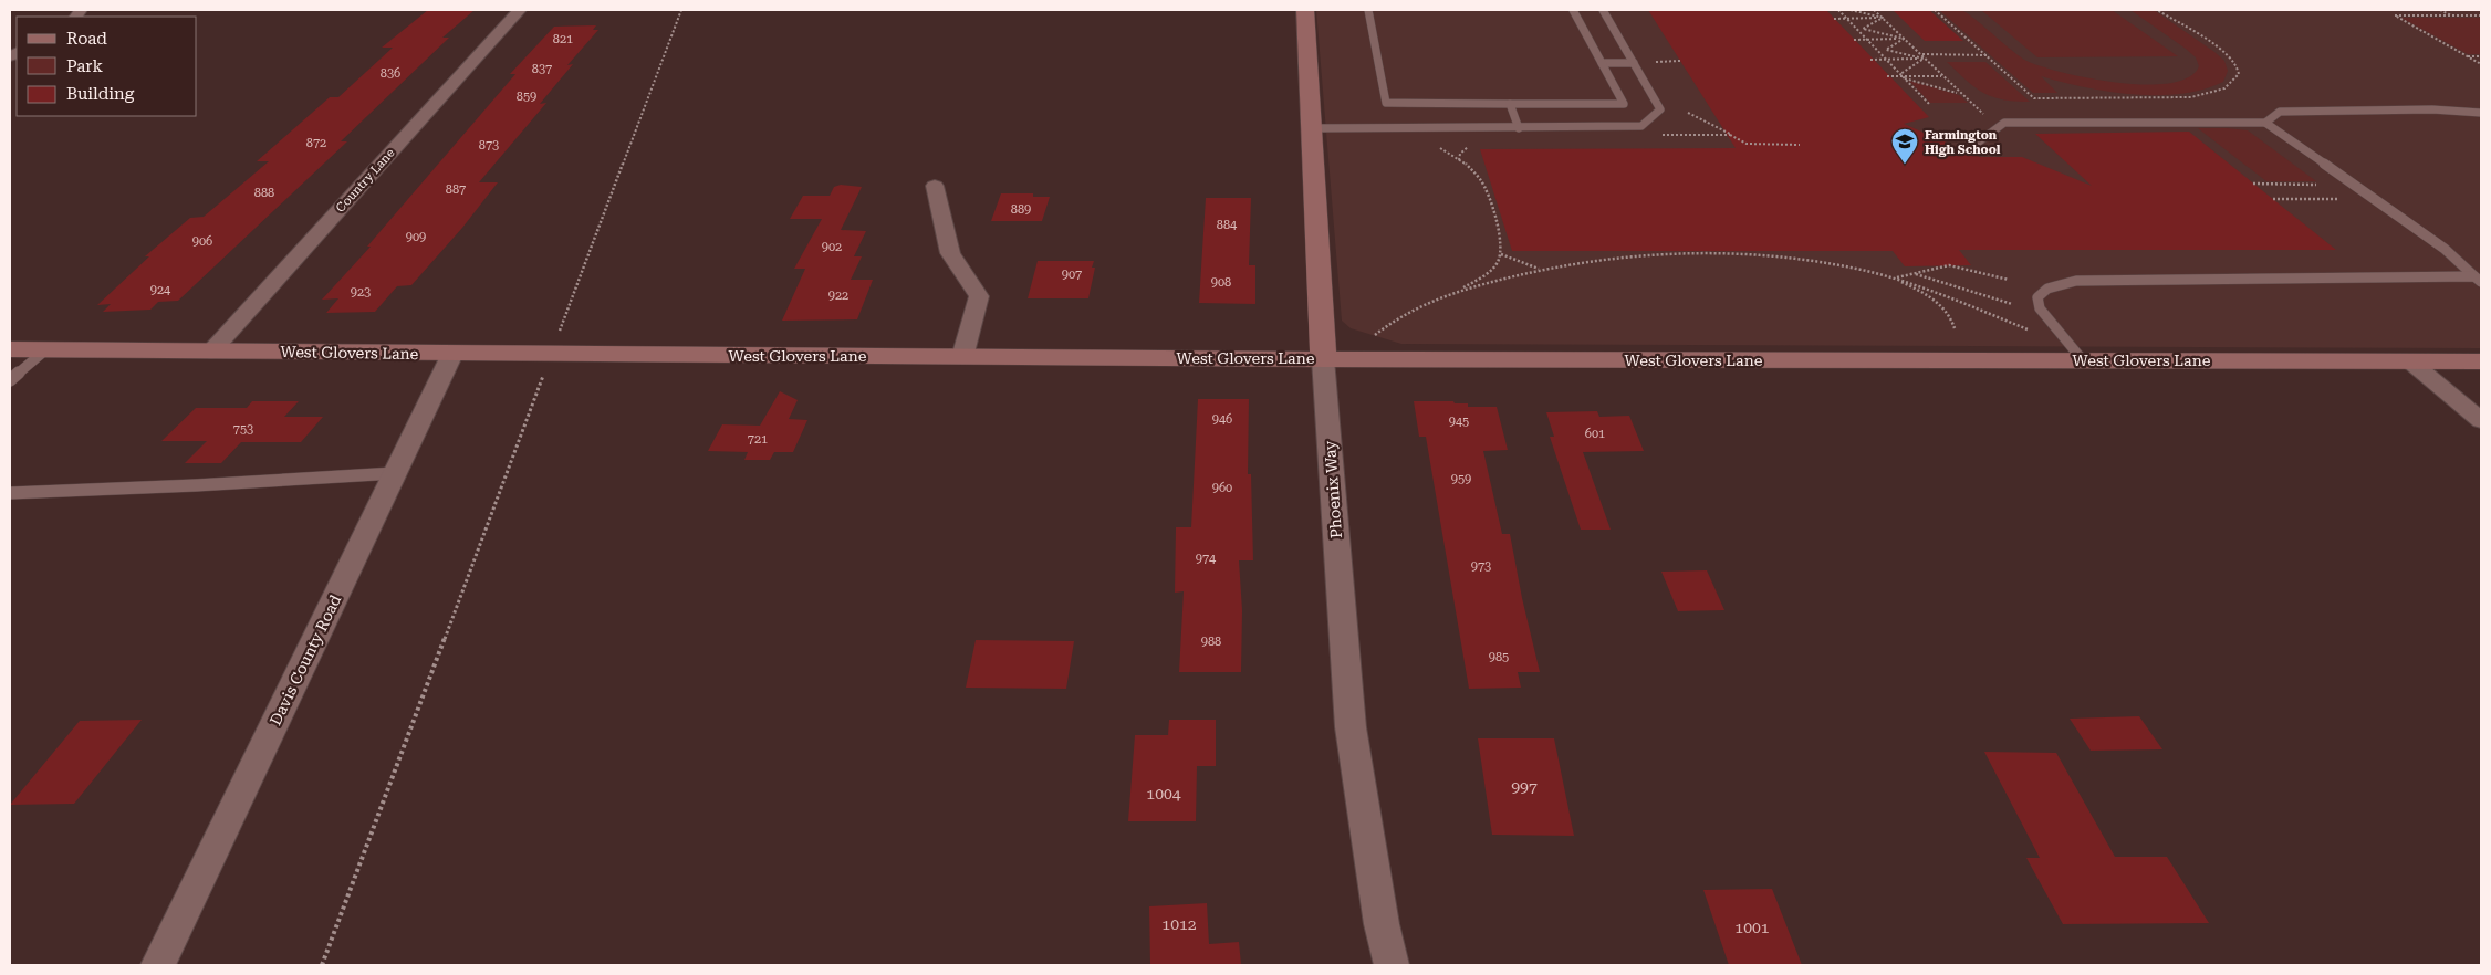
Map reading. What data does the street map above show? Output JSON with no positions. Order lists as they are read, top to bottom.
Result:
{
  "streets": {
    "street": [
      "Country Lane",
      "West Glovers Lane",
      "Phoenix Way",
      "Davis County Road"
    ]
  },
  "crossings": [
    ["Country Lane", "West Glovers Lane"],
    ["West Glovers Lane", "Phoenix Way"],
    ["West Glovers Lane", "Davis County Road"]
  ],
  "places": {
    "school or university": ["Farmington High School"]
  },
  "house_numbers": [
    "821",
    "837",
    "836",
    "859",
    "872",
    "873",
    "887",
    "888",
    "889",
    "884",
    "909",
    "906",
    "902",
    "907",
    "908",
    "924",
    "923",
    "922",
    "946",
    "945",
    "753",
    "601",
    "721",
    "959",
    "960",
    "974",
    "973",
    "988",
    "985",
    "997",
    "1004",
    "1012",
    "1001"
  ],
  "legend": ["Road", "Park", "Building"]
}
